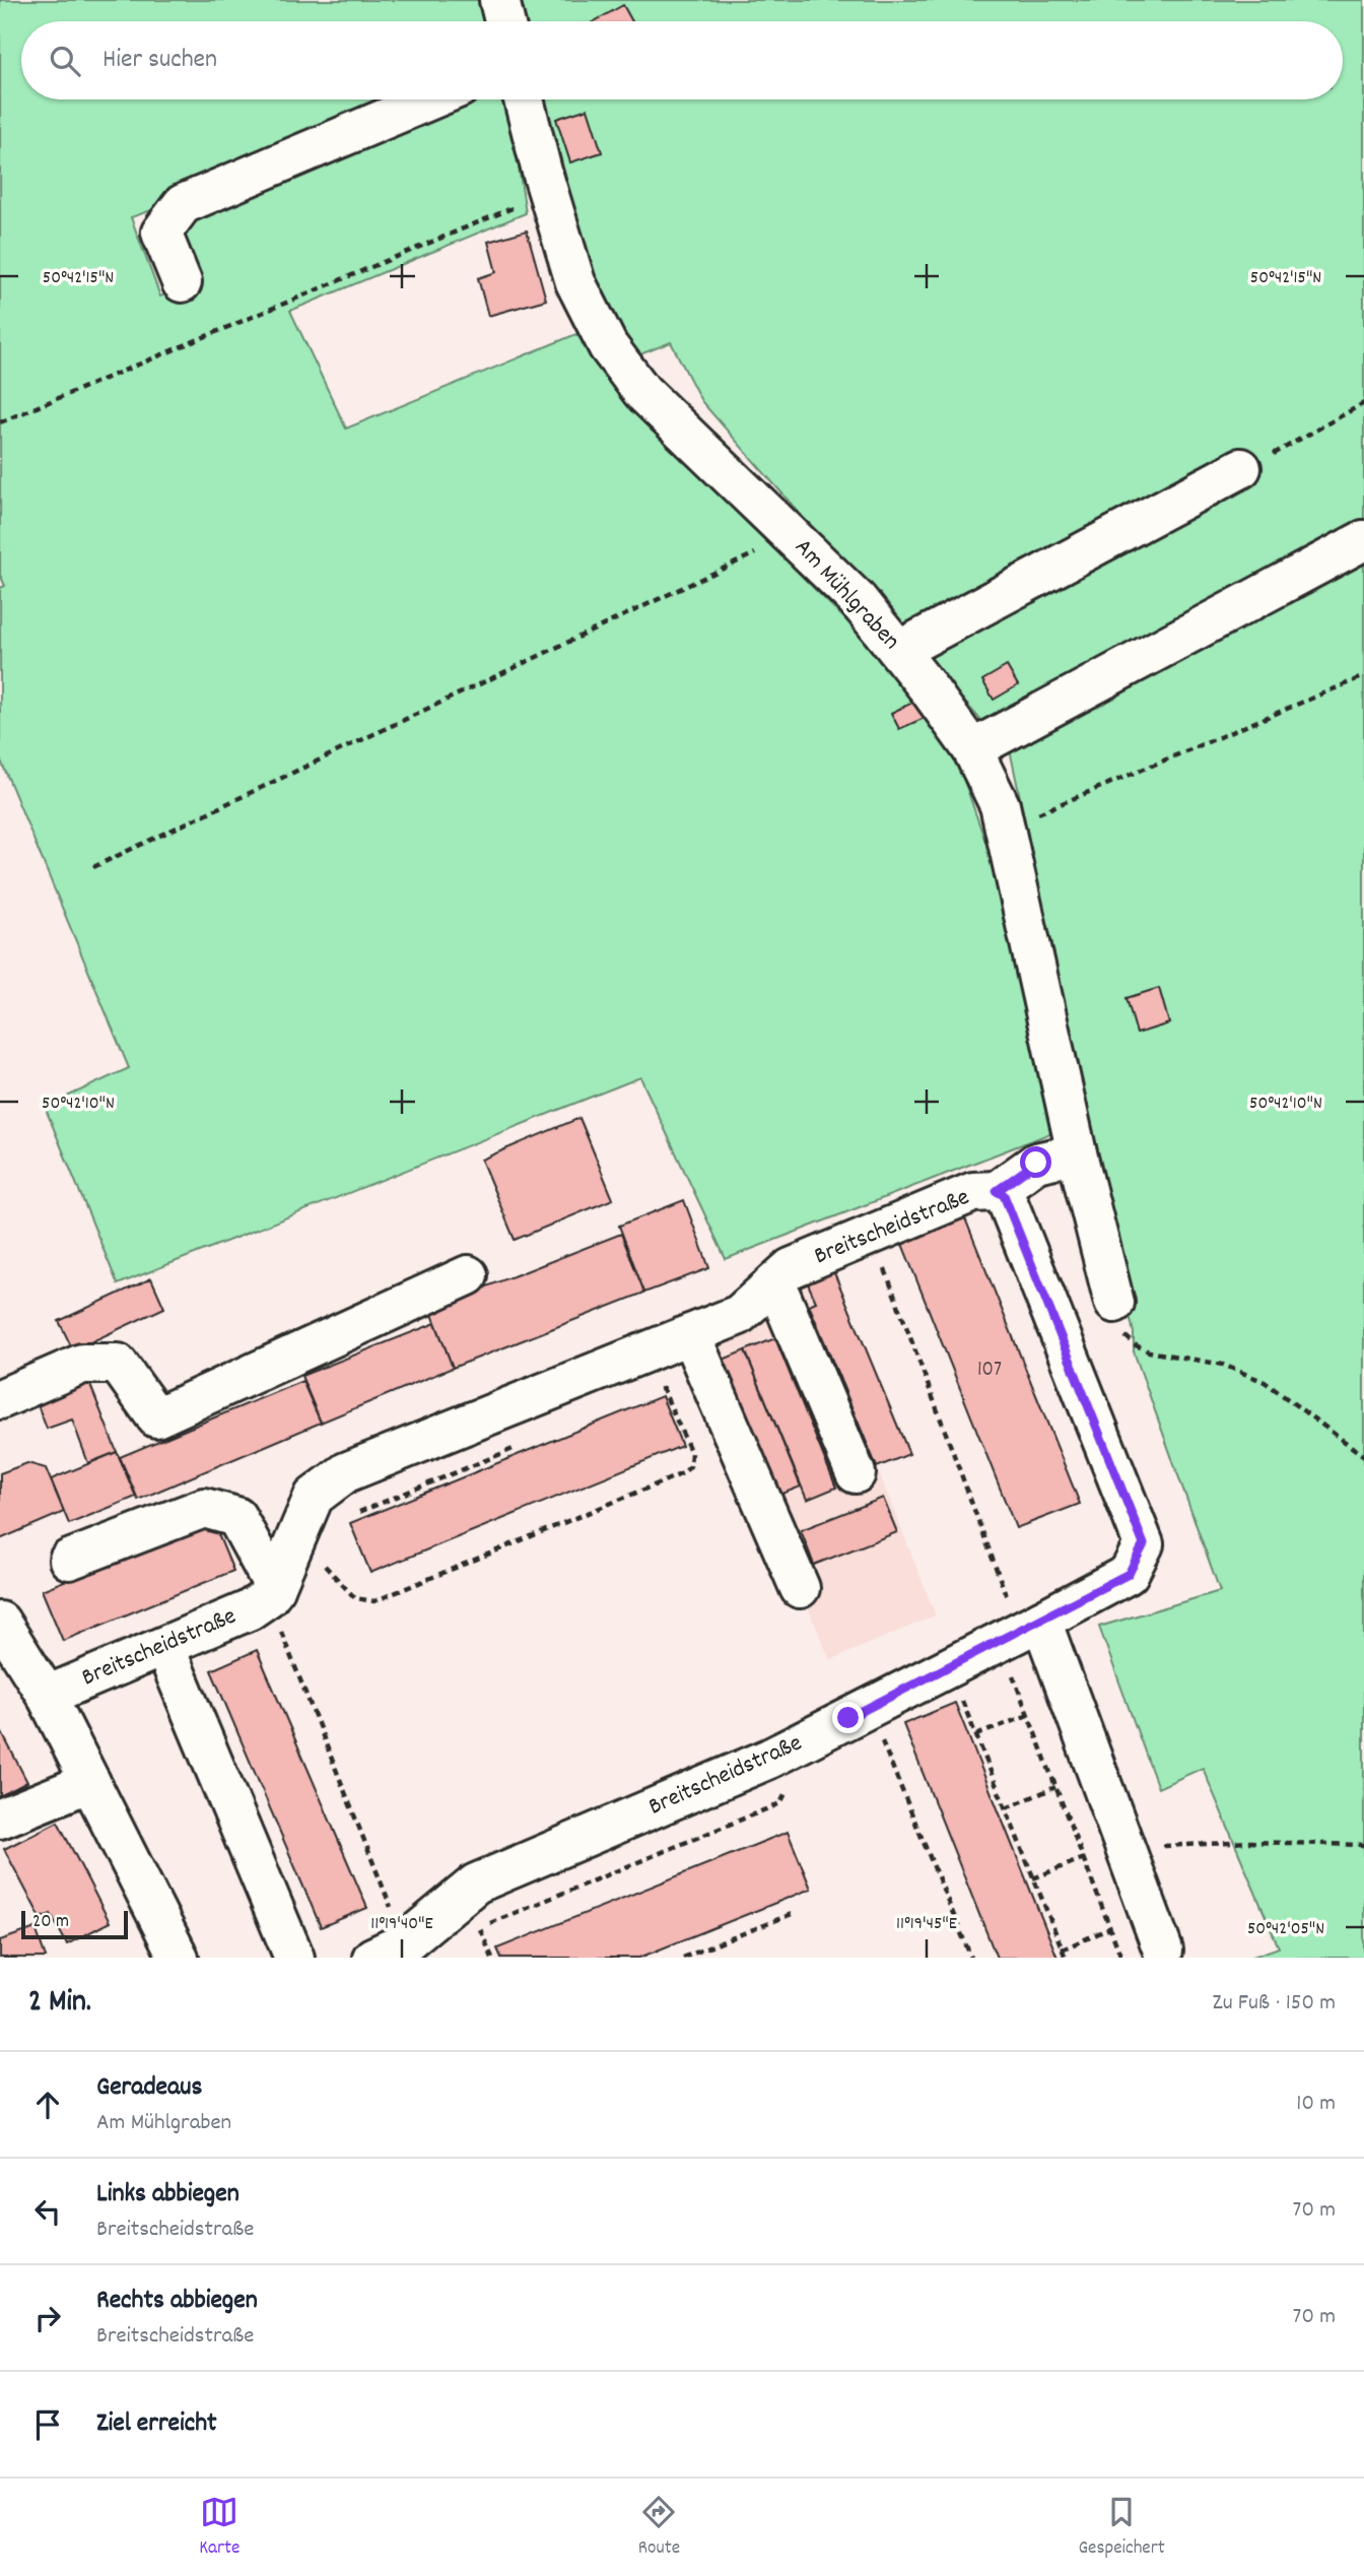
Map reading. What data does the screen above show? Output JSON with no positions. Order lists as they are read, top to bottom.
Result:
{
  "streets": {
    "street": ["Am Mühlgraben", "Breitscheidstraße"]
  },
  "house_numbers": ["107"],
  "scale_bar": "20 m",
  "page": {
    "search": "Hier suchen",
    "scale": "20 m",
    "heading": ["2 Min.", "Zu Fuß · 150 m"],
    "list": [
      ["Geradeaus", "Am Mühlgraben", "10 m"],
      ["Links abbiegen", "Breitscheidstraße", "70 m"],
      ["Rechts abbiegen", "Breitscheidstraße", "70 m"],
      "Ziel erreicht"
    ],
    "nav": ["Karte", "Route", "Gespeichert"]
  },
  "coordinates": [
    "50°42'15\"N",
    "50°42'10\"N",
    "11°19'40\"E",
    "11°19'45\"E",
    "50°42'05\"N"
  ]
}
